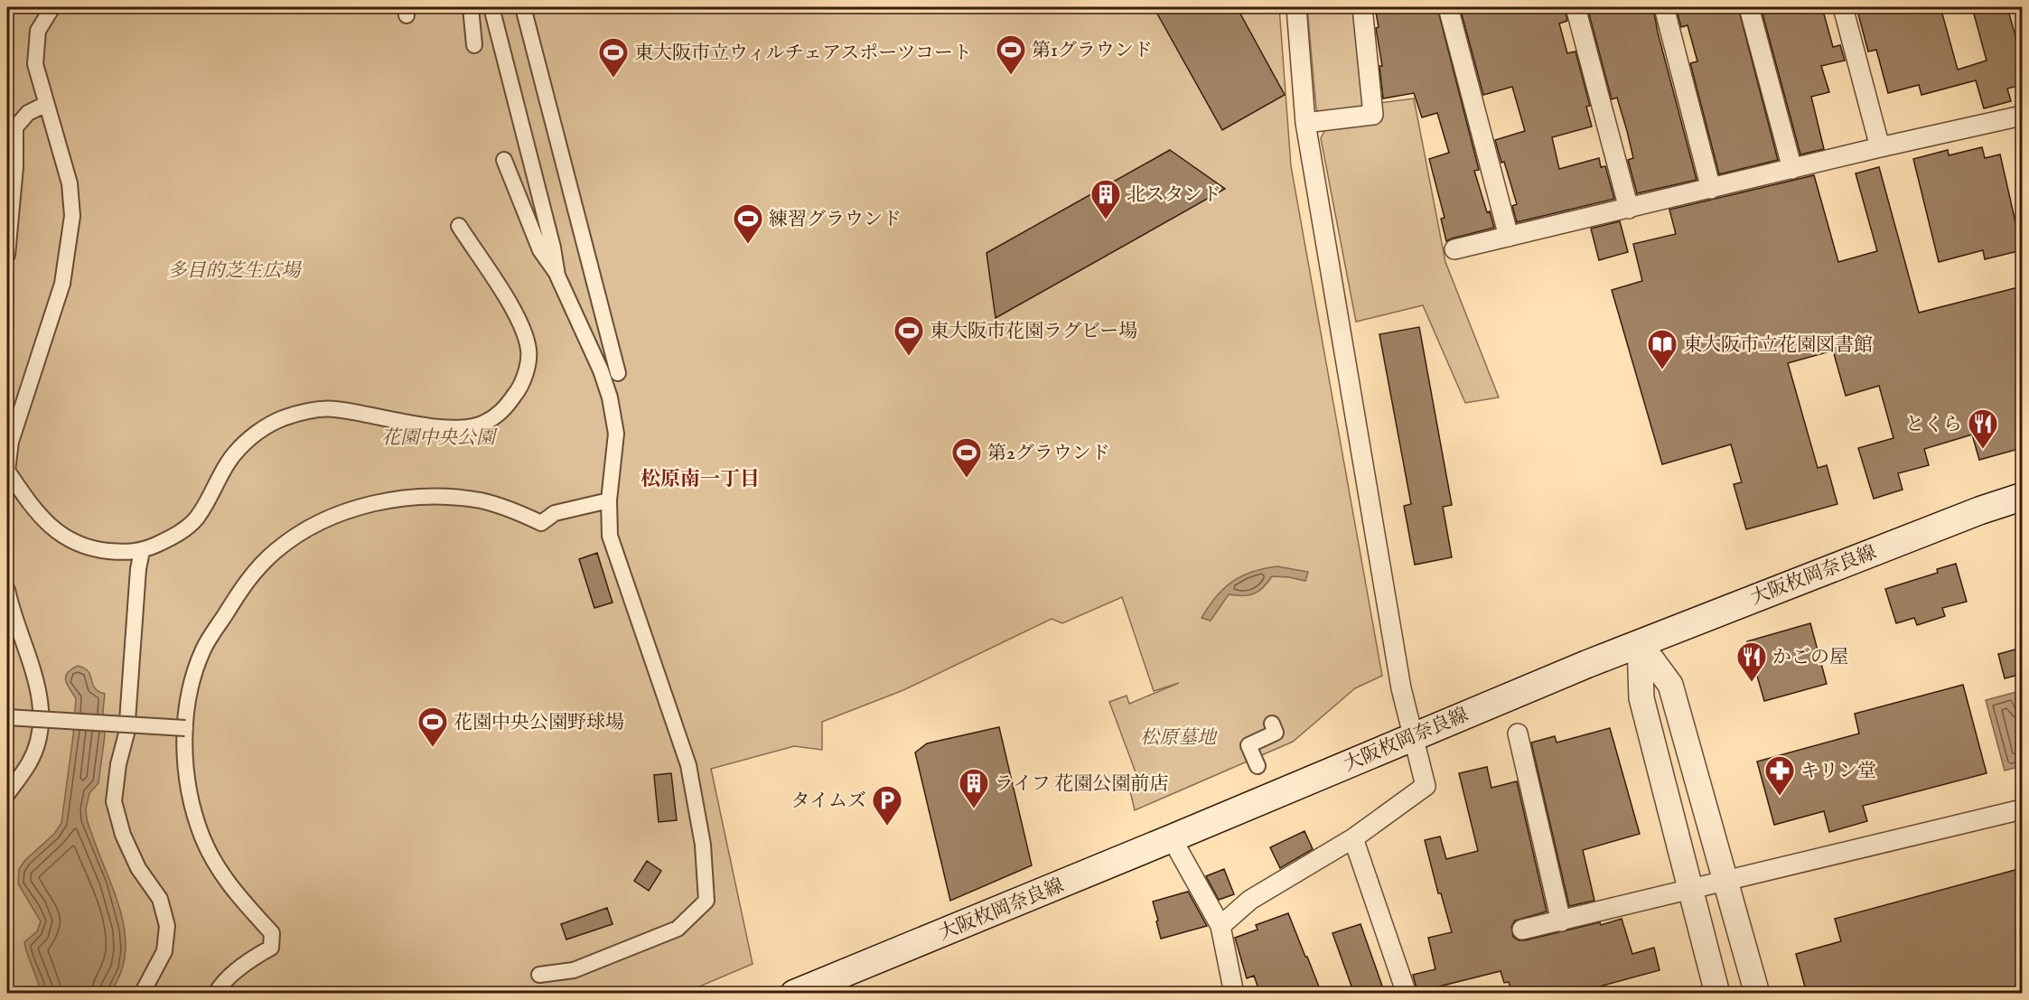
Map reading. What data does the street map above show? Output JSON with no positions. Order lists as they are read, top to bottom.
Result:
{
  "streets": {
    "main road": ["大阪枚岡奈良線"]
  },
  "districts": ["松原南一丁目"],
  "parks": ["多目的芝生広場", "花園中央公園", "松原墓地"],
  "places": {
    "sports": [
      "第1グラウンド",
      "東大阪市立ウィルチェアスポーツコート",
      "練習グラウンド",
      "東大阪市花園ラグビー場",
      "第2グラウンド",
      "花園中央公園野球場"
    ],
    "building": ["北スタンド", "ライフ 花園公園前店"],
    "library": ["東大阪市立花園図書館"],
    "restaurant": ["とくら", "かごの屋"],
    "pharmacy": ["キリン堂"],
    "parking": ["タイムズ"]
  }
}
